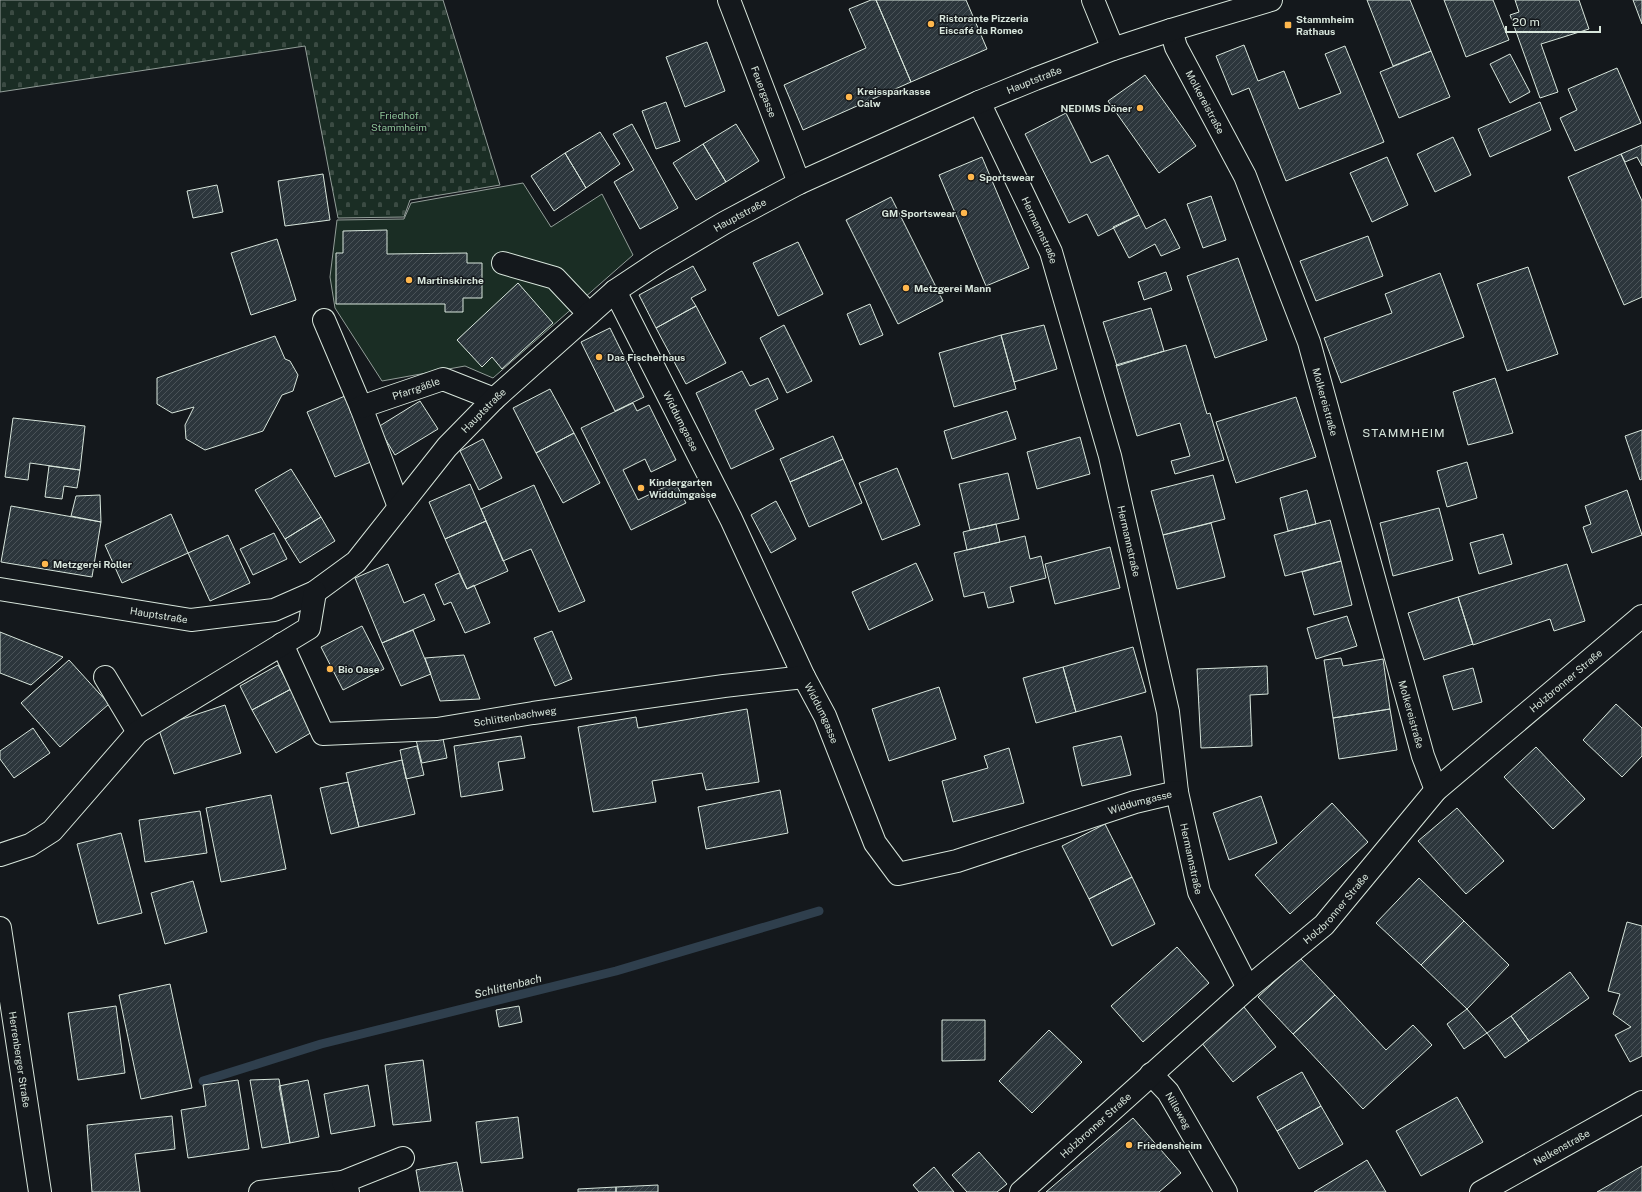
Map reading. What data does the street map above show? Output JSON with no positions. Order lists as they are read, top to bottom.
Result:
{
  "streets": {
    "street": [
      "Hauptstraße",
      "Feuergasse",
      "Molkereistraße",
      "Hermannstraße",
      "Pfarrgäßle",
      "Widdumgasse",
      "Holzbronner Straße",
      "Schlittenbachweg",
      "Herrenberger Straße",
      "Nilleweg",
      "Nelkenstraße"
    ]
  },
  "crossings": [
    ["Hauptstraße", "Feuergasse"],
    ["Hauptstraße", "Molkereistraße"],
    ["Hauptstraße", "Hermannstraße"],
    ["Hauptstraße", "Pfarrgäßle"],
    ["Hauptstraße", "Widdumgasse"],
    ["Molkereistraße", "Holzbronner Straße"],
    ["Hermannstraße", "Widdumgasse"],
    ["Hermannstraße", "Holzbronner Straße"],
    ["Widdumgasse", "Schlittenbachweg"],
    ["Holzbronner Straße", "Nilleweg"]
  ],
  "districts": ["STAMMHEIM"],
  "water": ["Schlittenbach"],
  "parks": ["Friedhof Stammheim"],
  "places": {
    "other": [
      "Ristorante Pizzeria Eiscafé da Romeo",
      "Kreissparkasse Calw",
      "NEDIMS Döner",
      "Sportswear",
      "GM Sportswear",
      "Martinskirche",
      "Metzgerei Mann",
      "Das Fischerhaus",
      "Kindergarten Widdumgasse",
      "Metzgerei Roller",
      "Bio Oase",
      "Friedensheim"
    ],
    "transit": ["Stammheim Rathaus"]
  },
  "scale_bar": "20 m"
}
